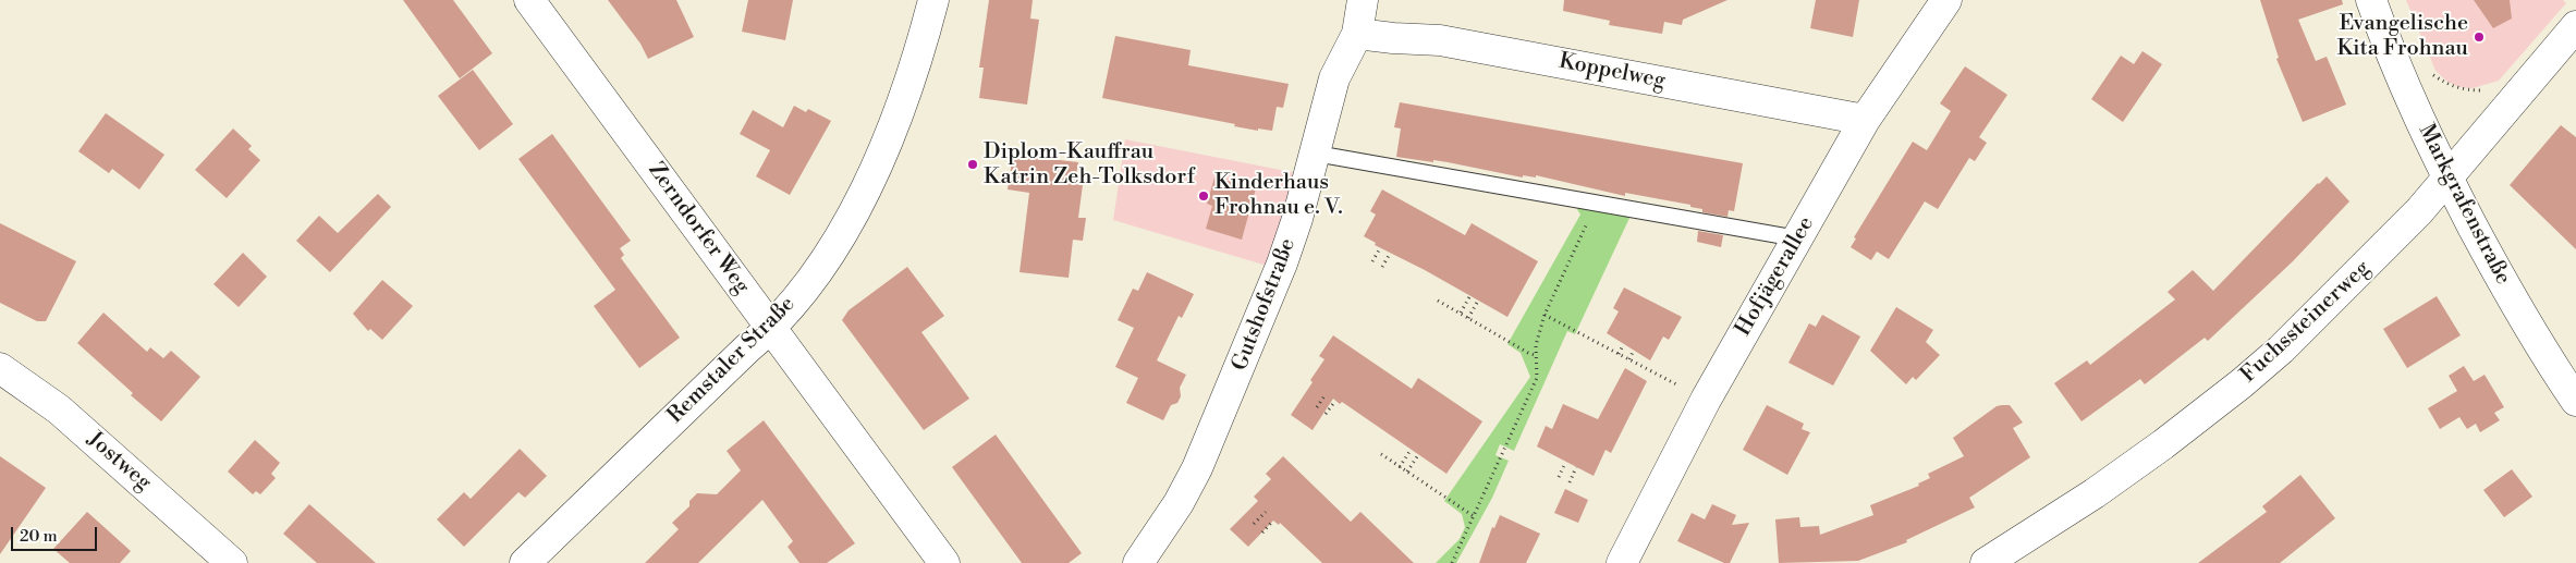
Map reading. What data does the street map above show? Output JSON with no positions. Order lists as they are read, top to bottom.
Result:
{
  "streets": {
    "street": [
      "Koppelweg",
      "Markgrafenstraße",
      "Zerndorfer Weg",
      "Hofjägerallee",
      "Gutshofstraße",
      "Fuchssteinerweg",
      "Remstaler Straße",
      "Jostweg"
    ]
  },
  "crossings": [
    ["Koppelweg", "Hofjägerallee"],
    ["Koppelweg", "Gutshofstraße"],
    ["Markgrafenstraße", "Fuchssteinerweg"],
    ["Zerndorfer Weg", "Remstaler Straße"]
  ],
  "places": ["Evangelische Kita Frohnau", "Diplom-Kauffrau Katrin Zeh-Tolksdorf", "Kinderhaus Frohnau e. V."],
  "scale_bar": "20 m"
}
